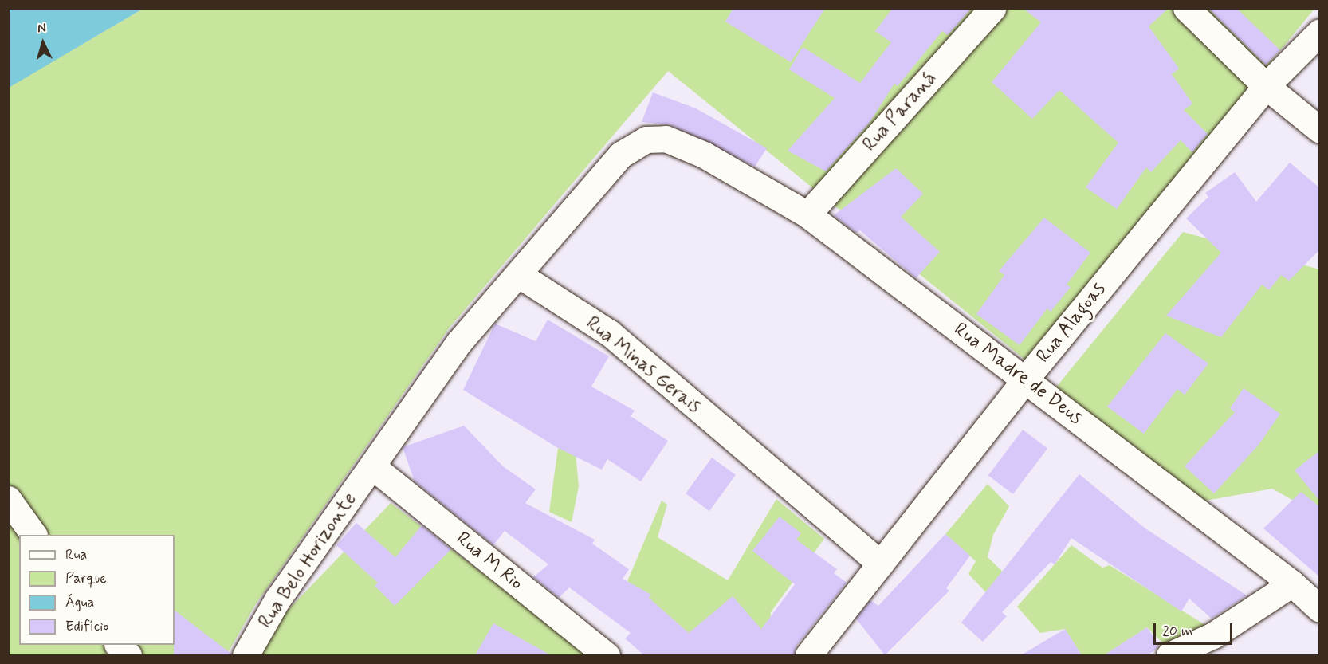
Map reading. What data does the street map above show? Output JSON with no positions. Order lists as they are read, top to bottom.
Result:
{
  "streets": {
    "street": [
      "Rua Paraná",
      "Rua Alagoas",
      "Rua Minas Gerais",
      "Rua Madre de Deus",
      "Rua Belo Horizonte",
      "Rua M Rio"
    ]
  },
  "crossings": [
    ["Rua Paraná", "Rua Madre de Deus"],
    ["Rua Alagoas", "Rua Minas Gerais"],
    ["Rua Alagoas", "Rua Madre de Deus"],
    ["Rua Minas Gerais", "Rua Madre de Deus"],
    ["Rua Belo Horizonte", "Rua M Rio"]
  ],
  "legend": [
    "Rua",
    "Parque",
    "Água",
    "Edifício"
  ],
  "scale_bar": "20 m",
  "north": "top"
}
